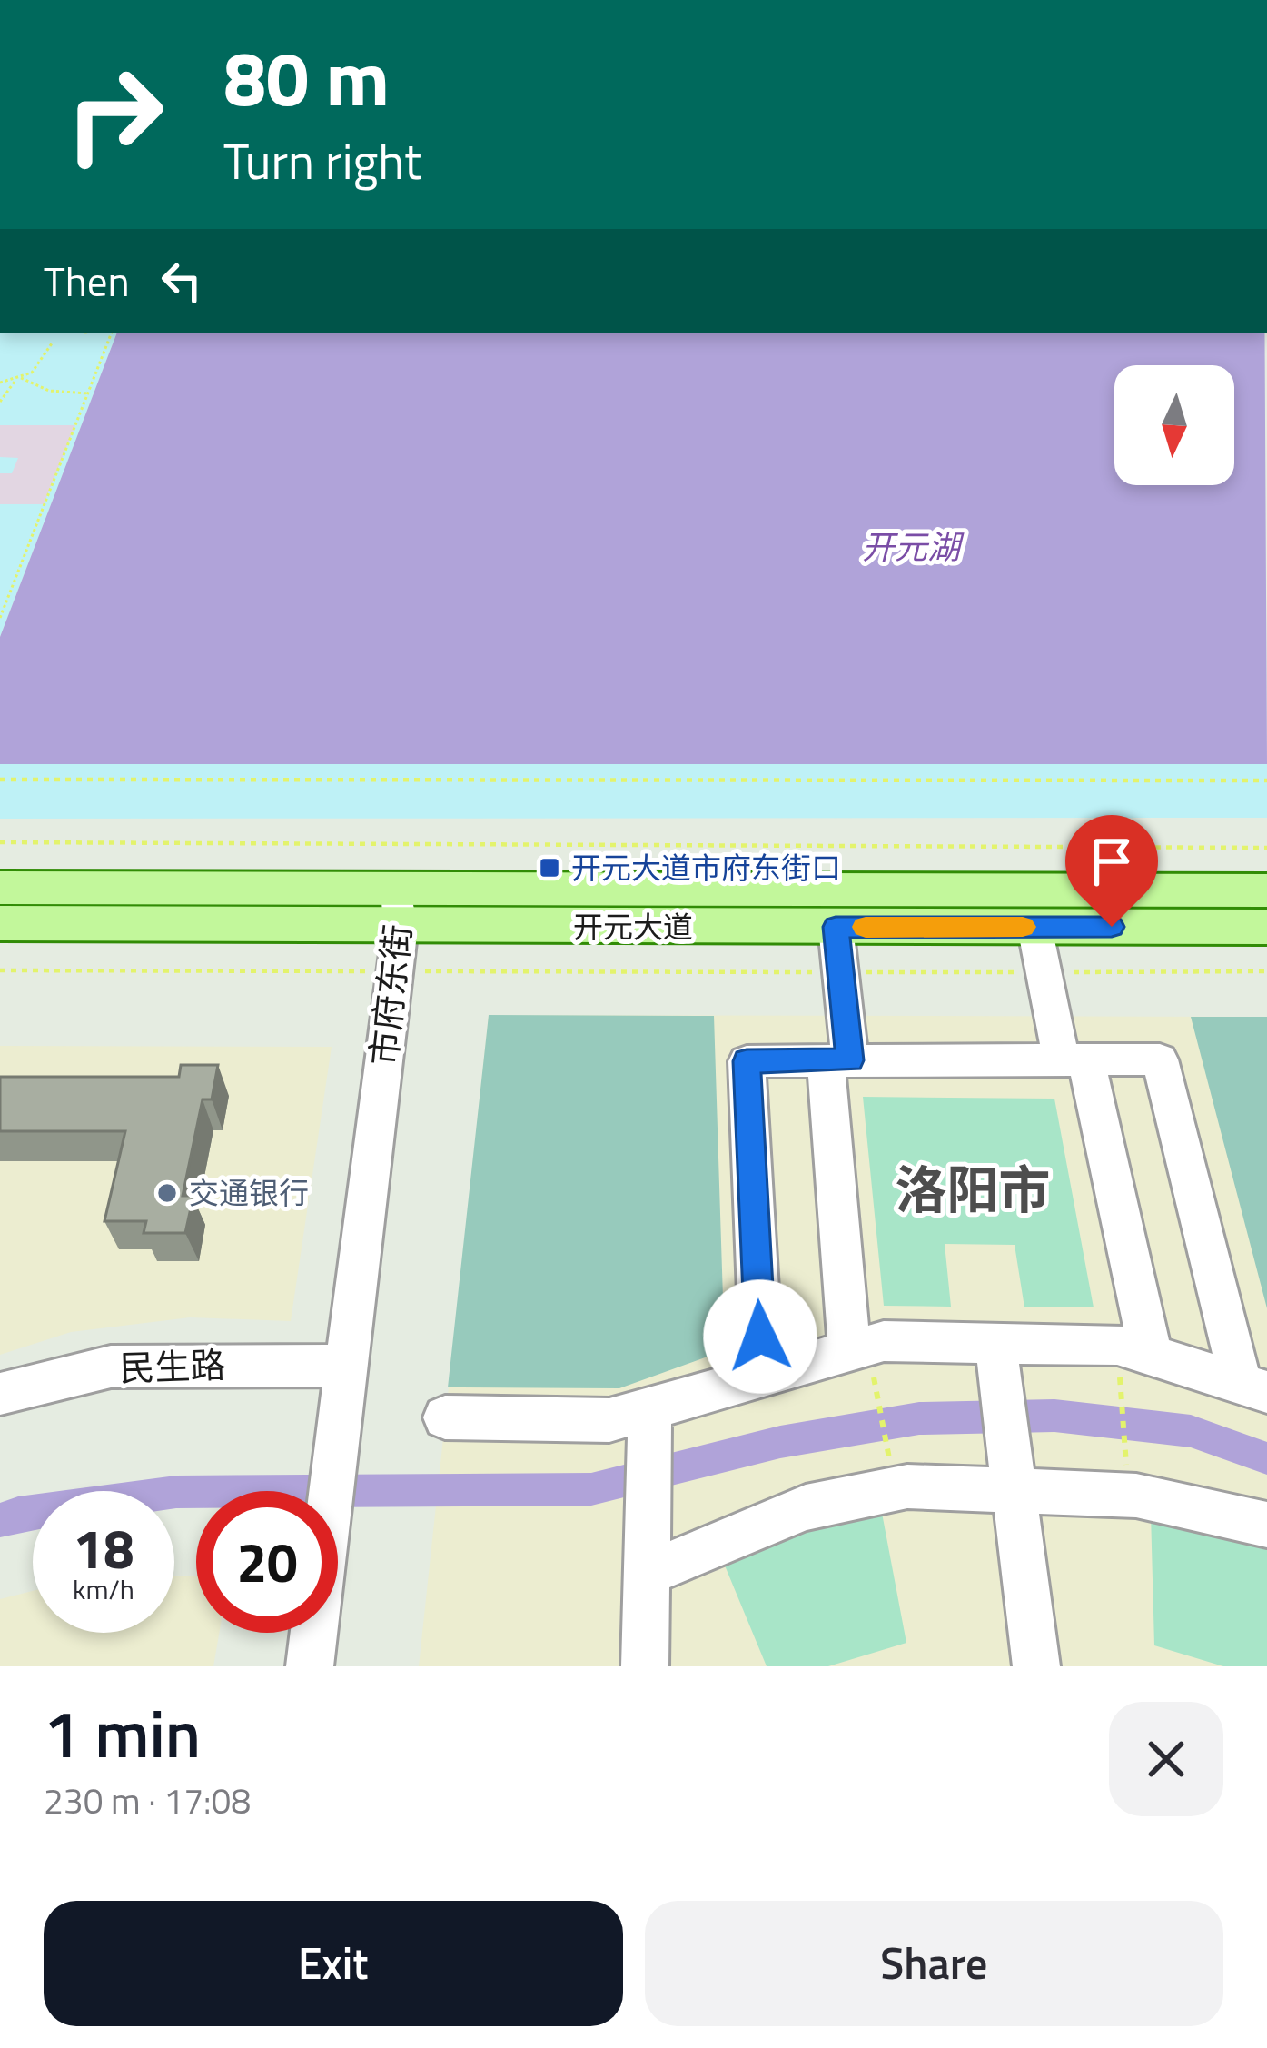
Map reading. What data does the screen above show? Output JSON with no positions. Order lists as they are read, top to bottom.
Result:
{
  "streets": {
    "main road": ["开元大道"],
    "street": ["市府东街", "民生路"]
  },
  "crossings": [
    ["开元大道", "市府东街"],
    ["市府东街", "民生路"]
  ],
  "districts": ["洛阳市"],
  "water": ["开元湖"],
  "places": {
    "transit": ["开元大道市府东街口"],
    "other": ["交通银行"]
  },
  "north": "bottom",
  "page": {
    "turn": ["80 m", "Turn right"],
    "then": "Then",
    "speed": "18 km/h",
    "limit": "20",
    "heading": ["1 min", "230 m · 17:08"],
    "buttons": ["Exit", "Share"]
  }
}
